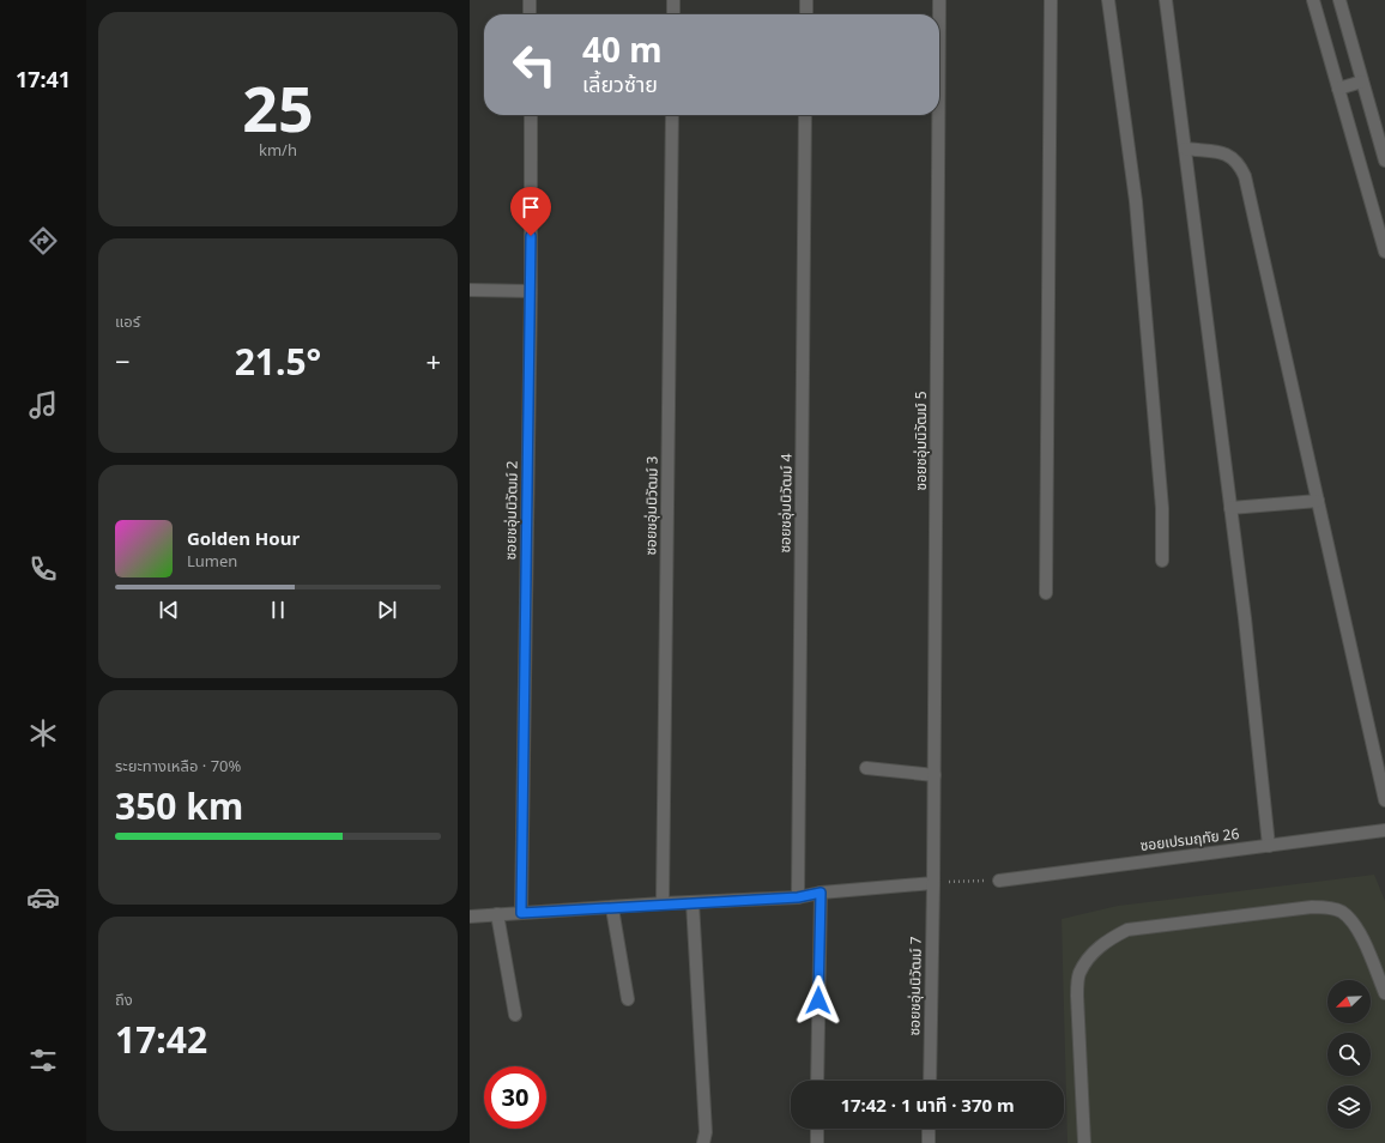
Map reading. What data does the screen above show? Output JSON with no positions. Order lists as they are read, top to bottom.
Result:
{
  "streets": {
    "street": [
      "ซอยชอุ่มนิวัฒม์ 5",
      "ซอยชอุ่มนิวัฒม์ 4",
      "ซอยชอุ่มนิวัฒม์ 3",
      "ซอยชอุ่มนิวัฒม์ 2",
      "ซอยเปรมฤทัย 26",
      "ซอยชอุ่มนิวัฒม์ 7"
    ]
  },
  "crossings": [
    ["ซอยชอุ่มนิวัฒม์ 5", "ซอยชอุ่มนิวัฒม์ 7"]
  ],
  "north": "bottom left",
  "page": {
    "tabs": "17:41",
    "tile": [
      ["25", "km/h"],
      "แอร์",
      ["ระยะทางเหลือ · 70%", "350 km"],
      ["ถึง", "17:42"]
    ],
    "turn": ["40 m", "เลี้ยวซ้าย"],
    "heat": ["−", "21.5°", "+"],
    "song": ["Golden Hour", "Lumen"],
    "limit": "30",
    "trip": "17:42 · 1 นาที · 370 m"
  }
}
